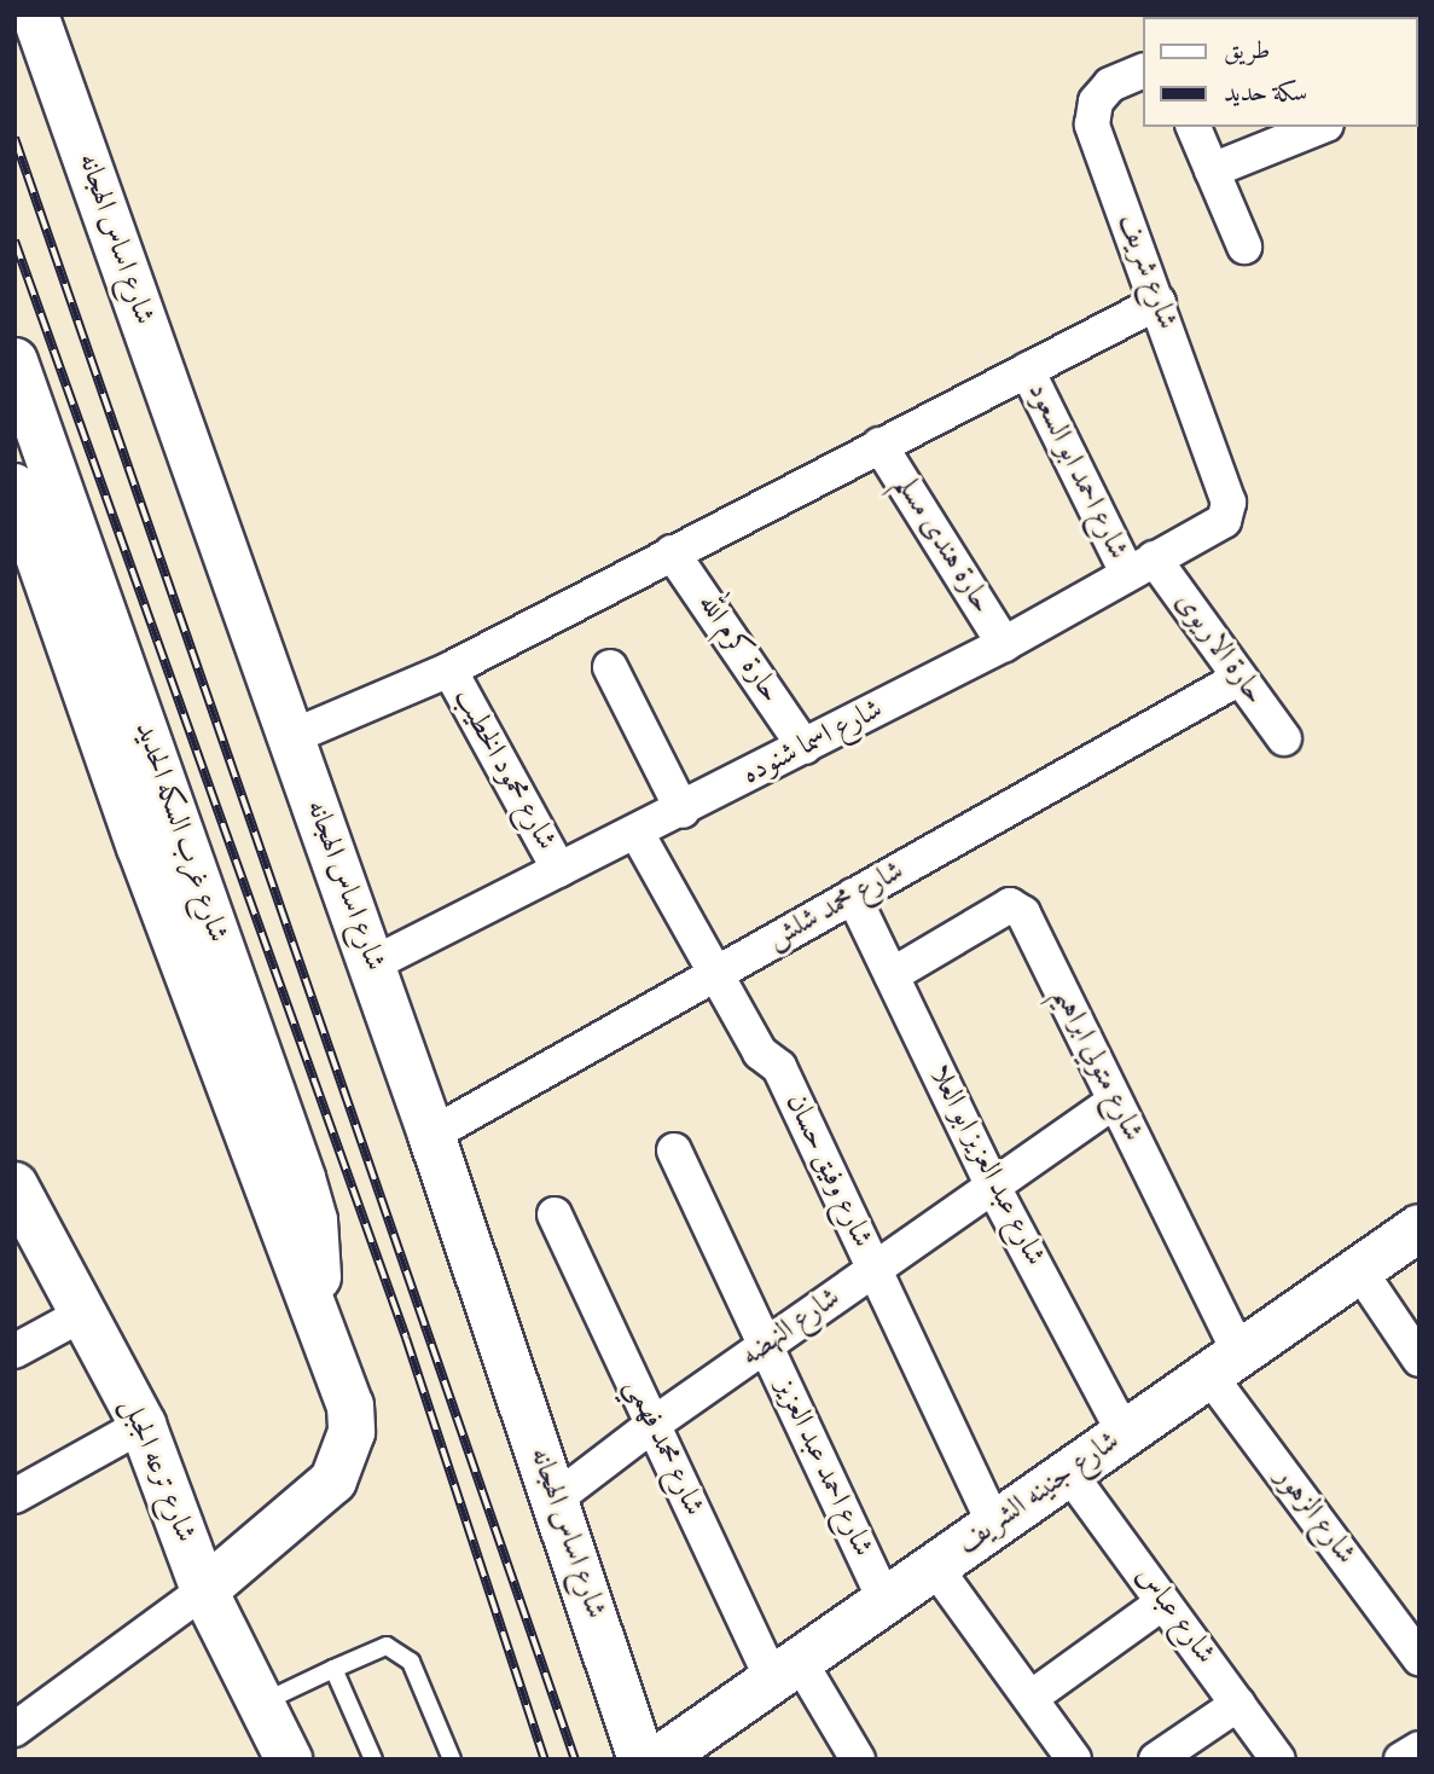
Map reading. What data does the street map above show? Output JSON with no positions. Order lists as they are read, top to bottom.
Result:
{
  "streets": {
    "street": [
      "شارع اساس الهجانه",
      "شارع شريف",
      "شارع احمد ابو السعود",
      "حارة هندى مسلم",
      "حارة كرم الله",
      "حارة الاريوى",
      "شارع اسما شنوده",
      "شارع محمود الخطيب",
      "شارع غرب السكه الحديد",
      "شارع محمد شلش",
      "شارع متولي ابراهيم",
      "شارع عبد العزيز ابو العلا",
      "شارع وفيق حسان",
      "شارع النهضه",
      "شارع محمد فهمي",
      "شارع احمد عبد العزيز",
      "شارع ترعه الجبل",
      "شارع جنينه الشريف",
      "شارع الزهور",
      "شارع عباس"
    ]
  },
  "crossings": [
    ["شارع اساس الهجانه", "شارع اسما شنوده"],
    ["شارع اساس الهجانه", "شارع محمد شلش"],
    ["شارع اساس الهجانه", "شارع النهضه"],
    ["شارع شريف", "شارع اسما شنوده"],
    ["شارع احمد ابو السعود", "حارة الاريوى"],
    ["شارع احمد ابو السعود", "شارع اسما شنوده"],
    ["حارة هندى مسلم", "شارع اسما شنوده"],
    ["حارة كرم الله", "شارع اسما شنوده"],
    ["حارة الاريوى", "شارع اسما شنوده"],
    ["حارة الاريوى", "شارع محمد شلش"],
    ["شارع اسما شنوده", "شارع محمود الخطيب"],
    ["شارع اسما شنوده", "شارع وفيق حسان"],
    ["شارع غرب السكه الحديد", "شارع ترعه الجبل"],
    ["شارع محمد شلش", "شارع عبد العزيز ابو العلا"],
    ["شارع محمد شلش", "شارع وفيق حسان"],
    ["شارع متولي ابراهيم", "شارع عبد العزيز ابو العلا"],
    ["شارع متولي ابراهيم", "شارع النهضه"],
    ["شارع متولي ابراهيم", "شارع جنينه الشريف"],
    ["شارع متولي ابراهيم", "شارع الزهور"],
    ["شارع عبد العزيز ابو العلا", "شارع النهضه"],
    ["شارع عبد العزيز ابو العلا", "شارع جنينه الشريف"],
    ["شارع وفيق حسان", "شارع النهضه"],
    ["شارع وفيق حسان", "شارع جنينه الشريف"],
    ["شارع النهضه", "شارع محمد فهمي"],
    ["شارع النهضه", "شارع احمد عبد العزيز"],
    ["شارع محمد فهمي", "شارع جنينه الشريف"],
    ["شارع احمد عبد العزيز", "شارع جنينه الشريف"],
    ["شارع جنينه الشريف", "شارع الزهور"],
    ["شارع جنينه الشريف", "شارع عباس"]
  ],
  "legend": ["طريق", "سكة حديد"]
}
